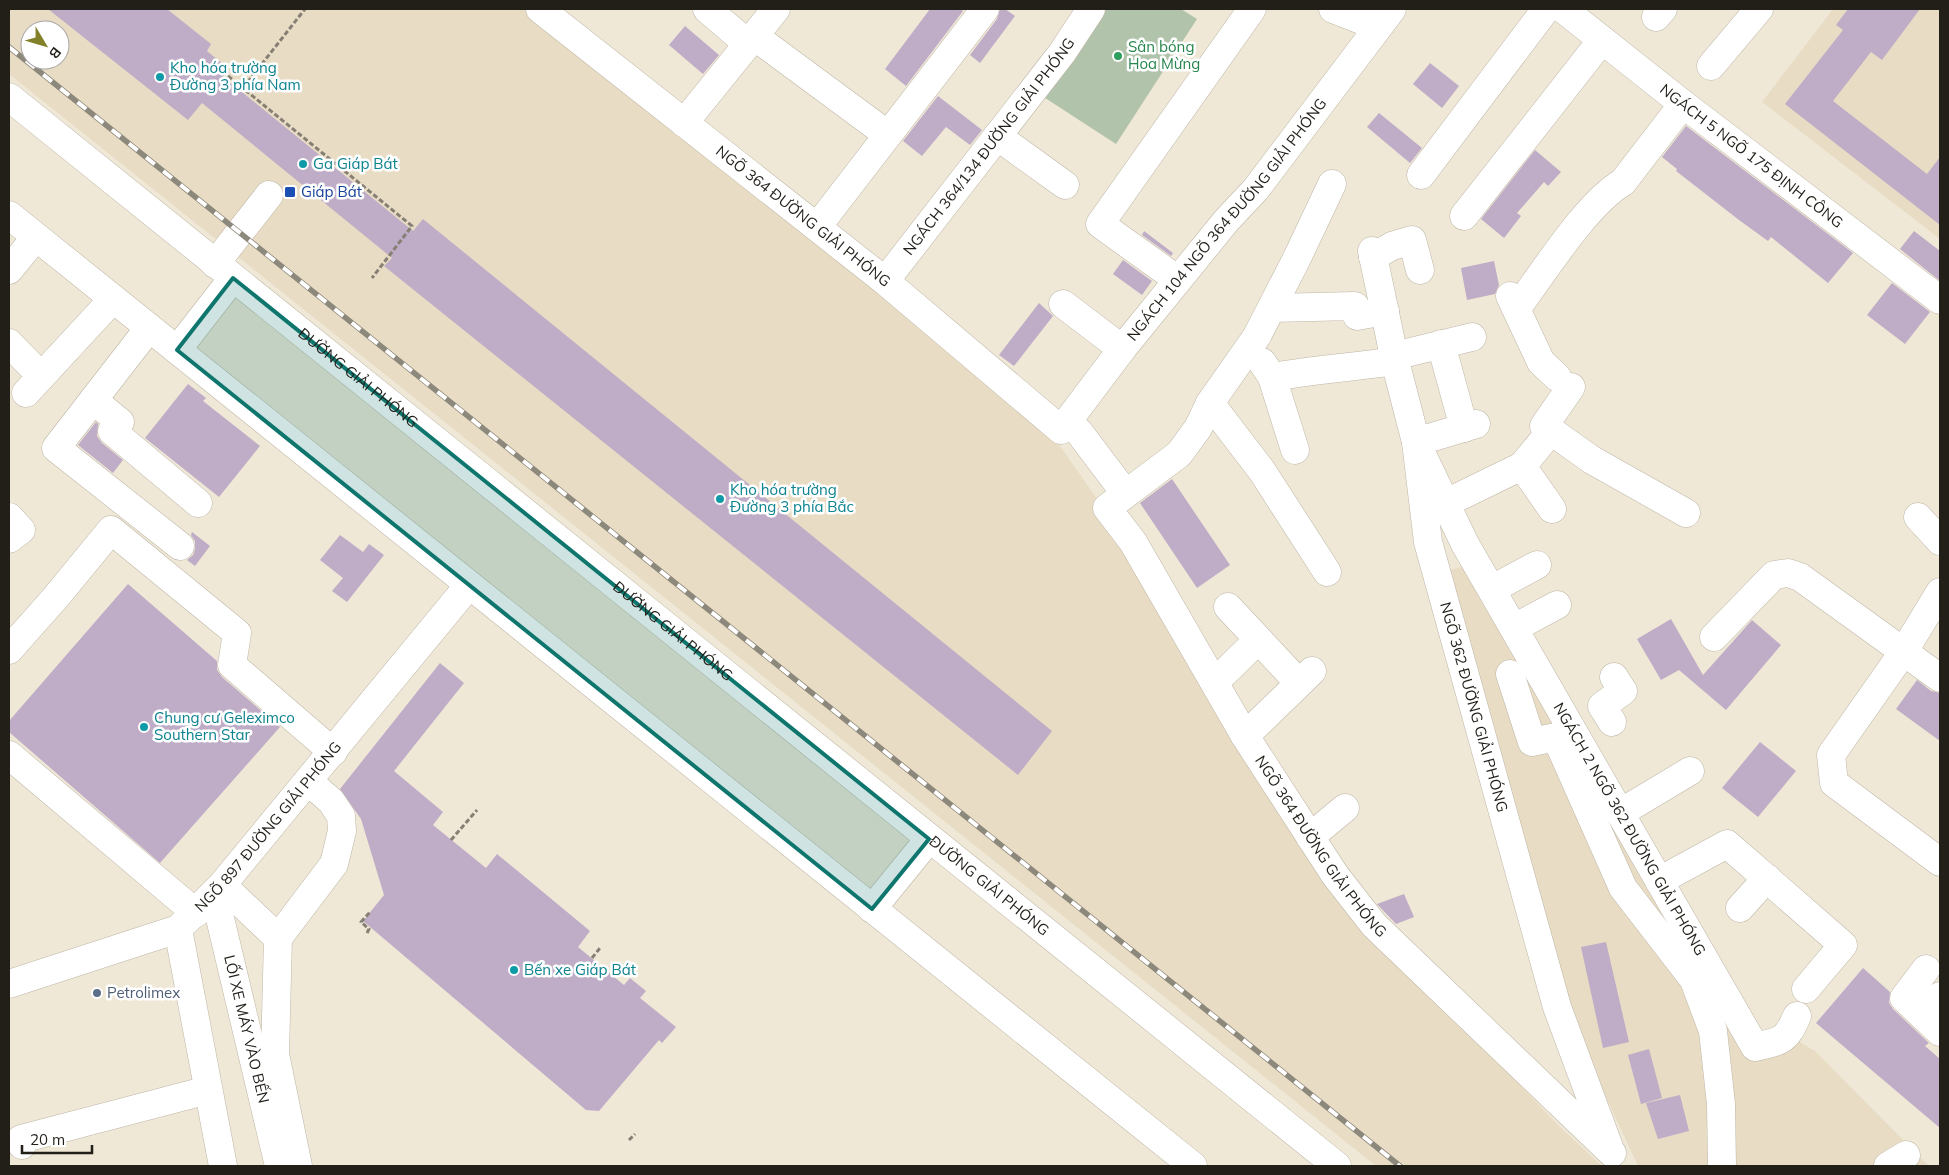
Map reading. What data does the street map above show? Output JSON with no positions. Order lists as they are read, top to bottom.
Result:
{
  "streets": {
    "main road": [
      "NGÁCH 364/134 ĐƯỜNG GIẢI PHÓNG",
      "NGÁCH 5 NGÕ 175 ĐỊNH CÔNG",
      "NGÕ 364 ĐƯỜNG GIẢI PHÓNG",
      "NGÁCH 104 NGÕ 364 ĐƯỜNG GIẢI PHÓNG",
      "ĐƯỜNG GIẢI PHÓNG",
      "NGÕ 362 ĐƯỜNG GIẢI PHÓNG",
      "NGÕ 897 ĐƯỜNG GIẢI PHÓNG",
      "NGÁCH 2 NGÕ 362 ĐƯỜNG GIẢI PHÓNG",
      "LỐI XE MÁY VÀO BẾN"
    ]
  },
  "crossings": [
    ["NGÁCH 364/134 ĐƯỜNG GIẢI PHÓNG", "NGÕ 364 ĐƯỜNG GIẢI PHÓNG"],
    ["NGÕ 364 ĐƯỜNG GIẢI PHÓNG", "NGÁCH 104 NGÕ 364 ĐƯỜNG GIẢI PHÓNG"],
    ["NGÕ 364 ĐƯỜNG GIẢI PHÓNG", "NGÕ 362 ĐƯỜNG GIẢI PHÓNG"],
    ["NGÕ 362 ĐƯỜNG GIẢI PHÓNG", "NGÁCH 2 NGÕ 362 ĐƯỜNG GIẢI PHÓNG"],
    ["NGÕ 897 ĐƯỜNG GIẢI PHÓNG", "LỐI XE MÁY VÀO BẾN"]
  ],
  "places": {
    "other": [
      "Sân bóng Hoa Mừng",
      "Kho hóa trường Đường 3 phía Nam",
      "Ga Giáp Bát",
      "Kho hóa trường Đường 3 phía Bắc",
      "Chung cư Geleximco Southern Star",
      "Bến xe Giáp Bát",
      "Petrolimex"
    ],
    "transit": ["Giáp Bát"]
  },
  "scale_bar": "20 m",
  "north": "bottom right"
}
